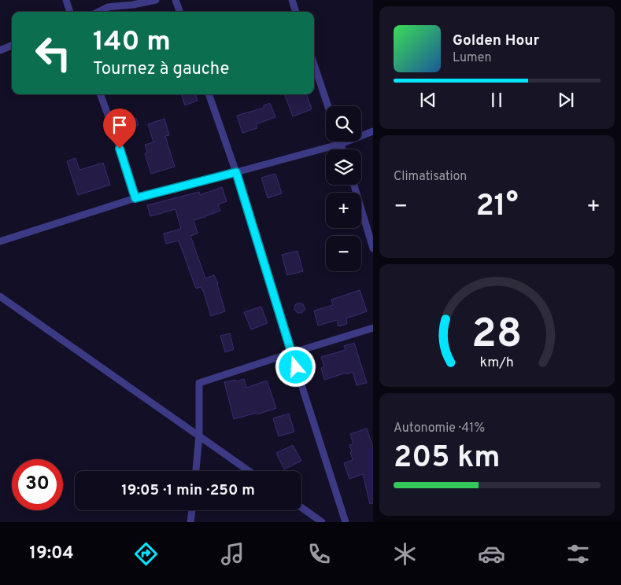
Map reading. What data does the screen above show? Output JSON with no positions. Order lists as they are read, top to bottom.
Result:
{
  "page": {
    "turn": ["140 m", "Tournez à gauche"],
    "song": ["Golden Hour", "Lumen"],
    "map_buttons": ["+", "−"],
    "tile": [
      "Climatisation",
      ["Autonomie · 41%", "205 km"]
    ],
    "heat": ["−", "21°", "+"],
    "limit": "30",
    "trip": "19:05 · 1 min · 250 m",
    "tabs": "19:04",
    "gauge": ["28", "km/h"]
  }
}
